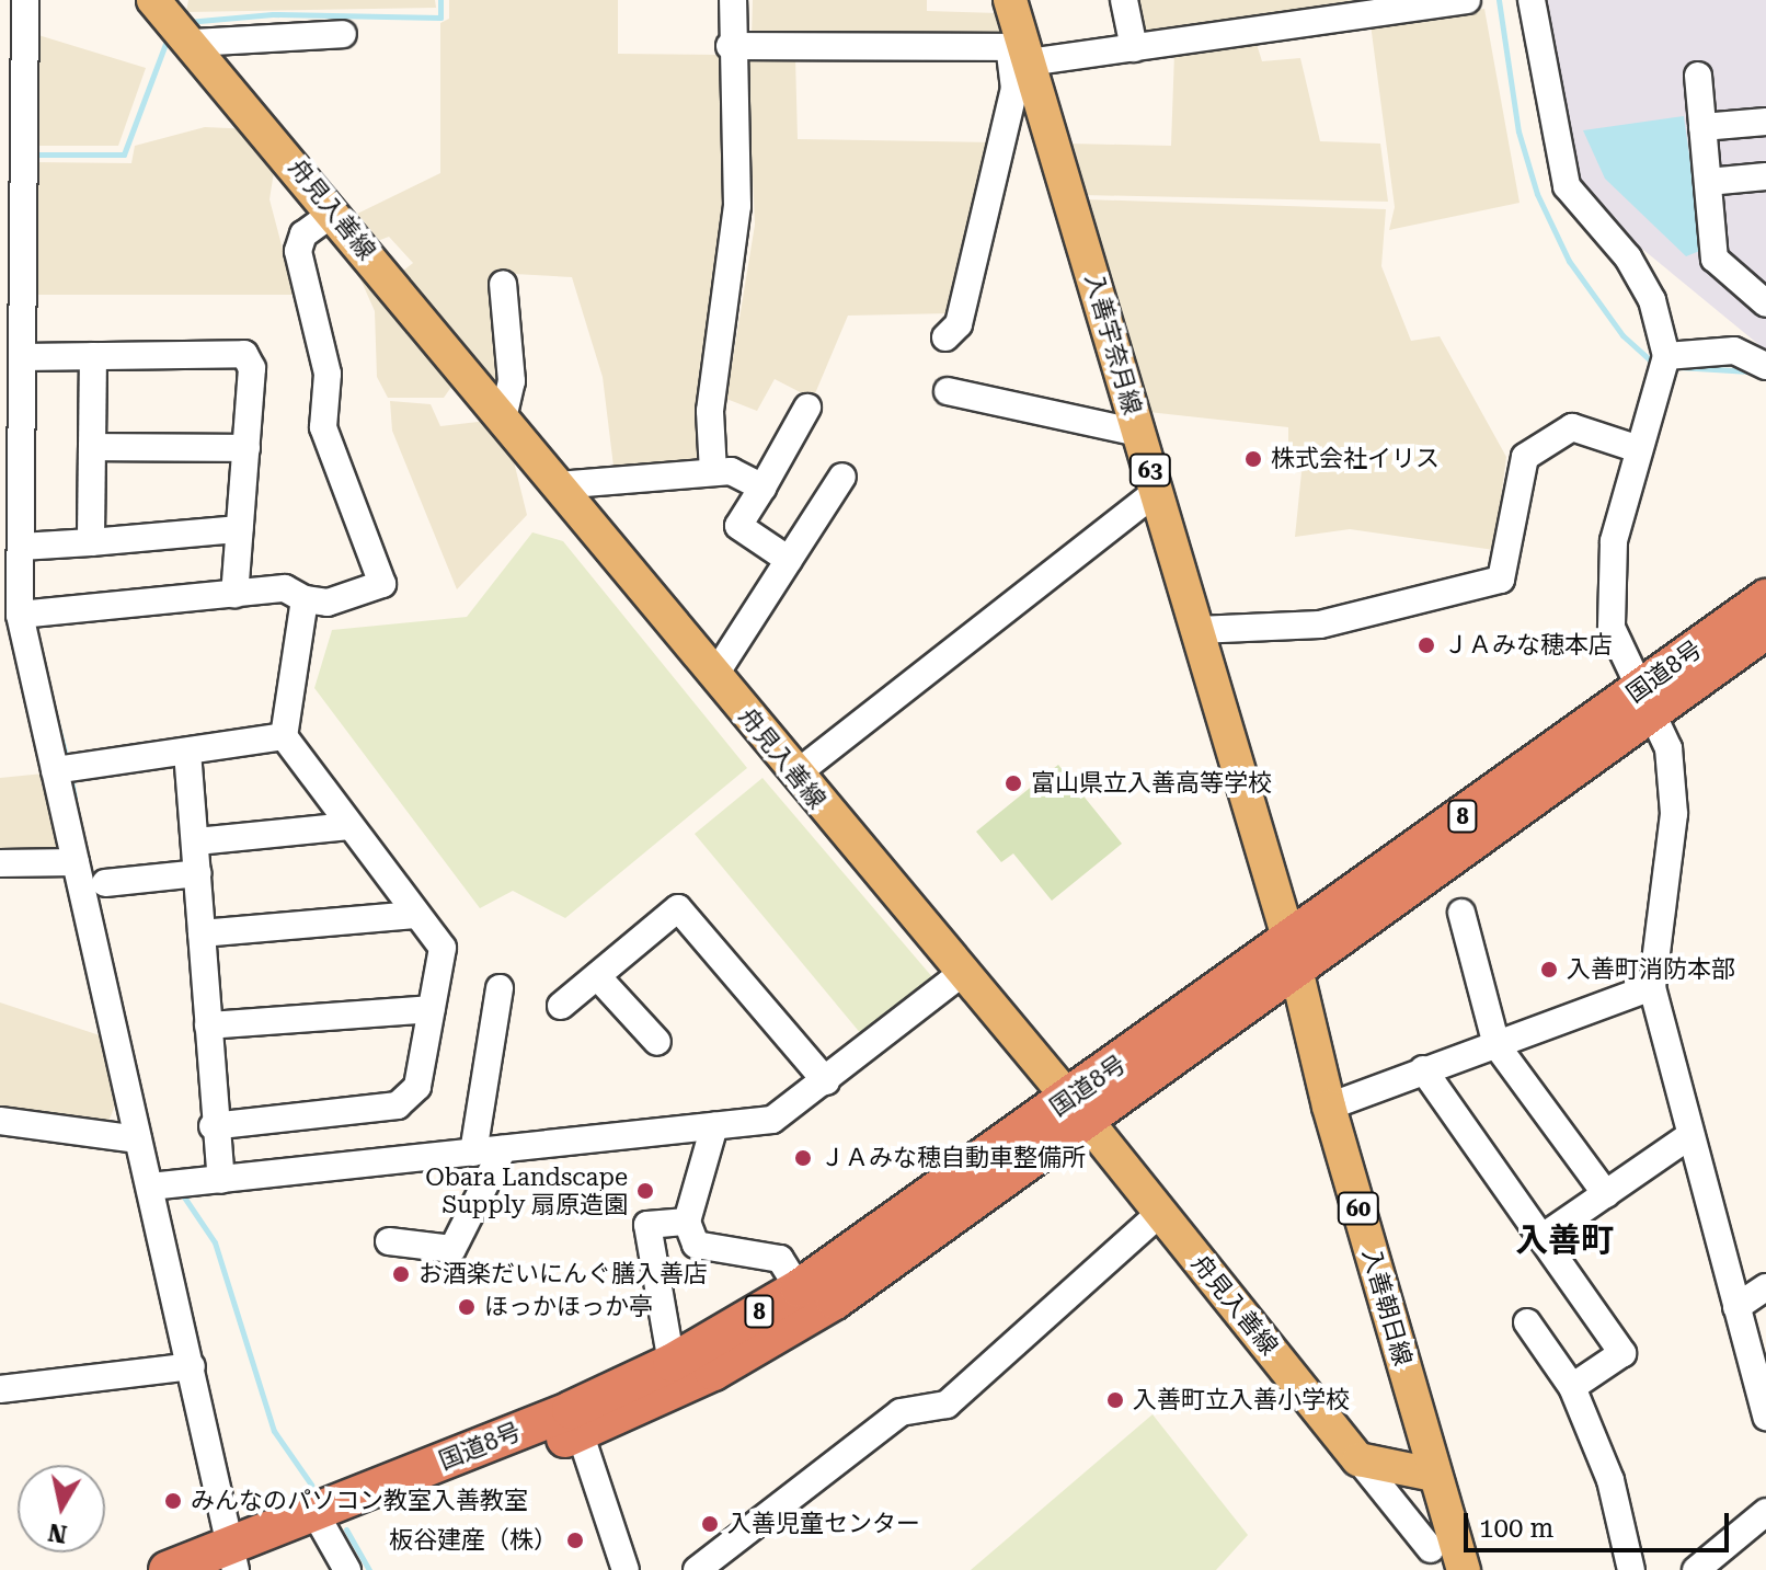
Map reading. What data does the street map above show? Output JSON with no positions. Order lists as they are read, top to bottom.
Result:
{
  "streets": {
    "highway": ["国道8号", "8"],
    "main road": [
      "舟見入善線",
      "入善宇奈月線",
      "63",
      "60",
      "入善朝日線"
    ]
  },
  "crossings": [
    ["舟見入善線", "国道8号"],
    ["入善宇奈月線", "国道8号"],
    ["入善宇奈月線", "入善朝日線"],
    ["国道8号", "入善朝日線"]
  ],
  "districts": ["入善町"],
  "places": [
    "株式会社イリス",
    "ＪＡみな穂本店",
    "富山県立入善高等学校",
    "入善町消防本部",
    "ＪＡみな穂自動車整備所",
    "Obara Landscape Supply 扇原造園",
    "お酒楽だいにんぐ膳入善店",
    "ほっかほっか亭",
    "入善町立入善小学校",
    "みんなのパソコン教室入善教室",
    "入善児童センター",
    "板谷建産（株）"
  ],
  "scale_bar": "100 m",
  "north": "bottom"
}
